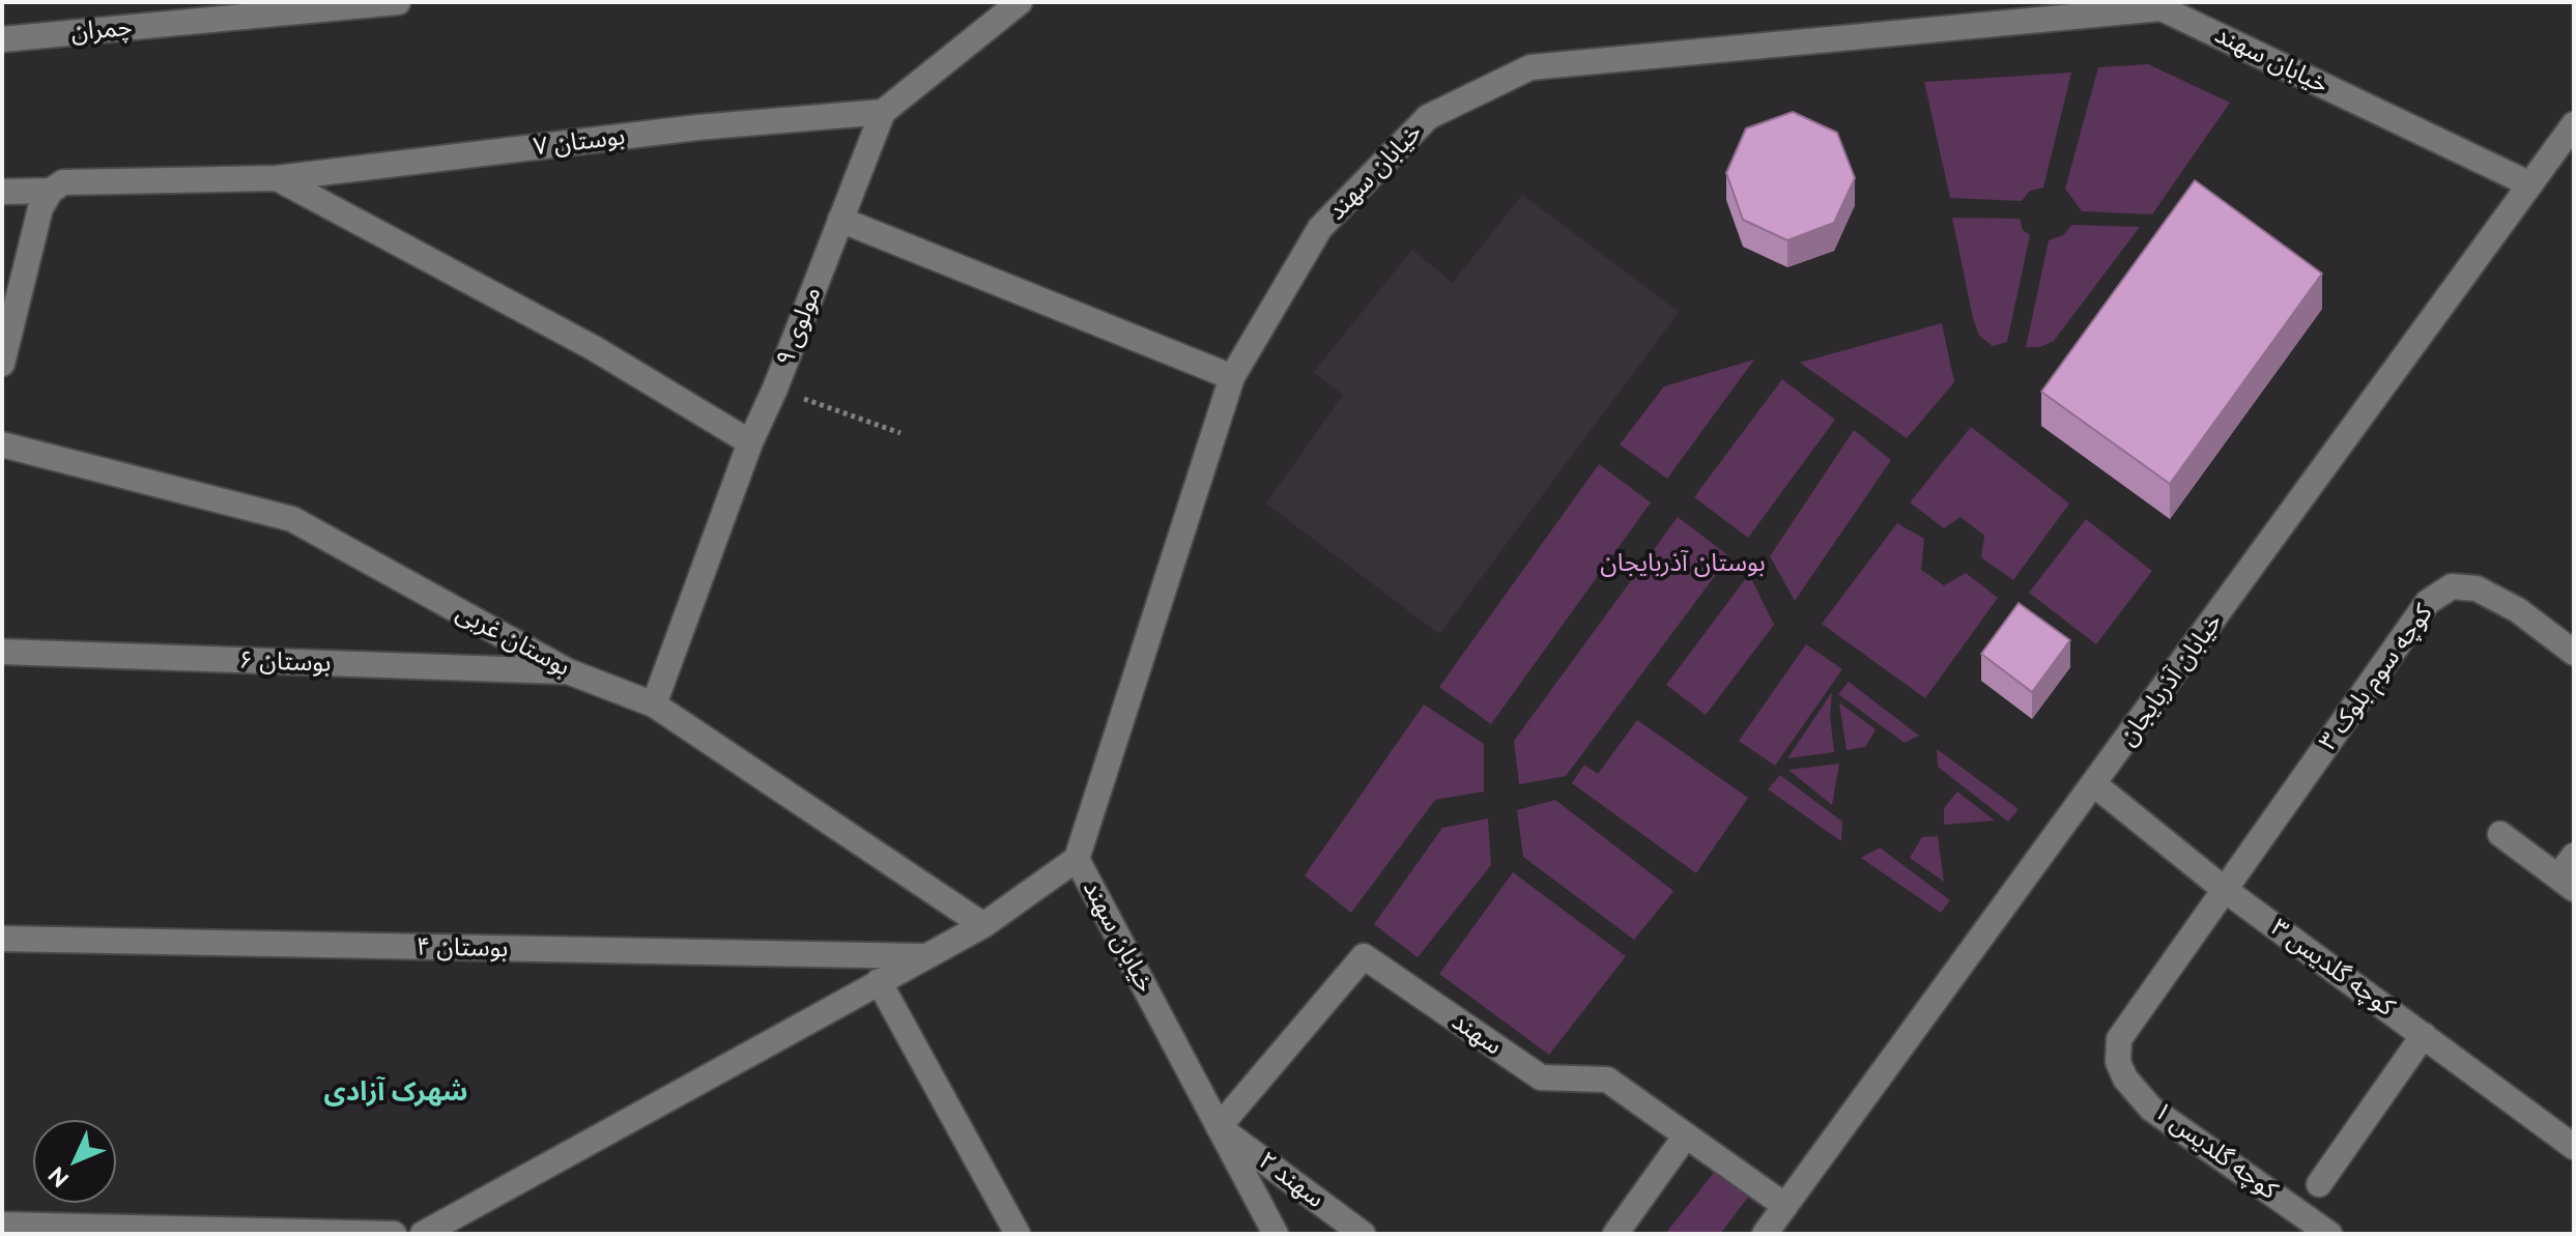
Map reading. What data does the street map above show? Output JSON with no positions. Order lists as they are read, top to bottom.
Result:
{
  "streets": {
    "street": [
      "چمران",
      "خیابان سهند",
      "بوستان ۷",
      "مولوی ۹",
      "بوستان غربی",
      "بوستان ۶",
      "کوچه سوم بلوک ۳",
      "خیابان آذربایجان",
      "بوستان ۴",
      "کوچه گلدیس ۳",
      "سهند",
      "کوچه گلدیس ۱",
      "سهند ۲"
    ]
  },
  "crossings": [
    ["خیابان سهند", "خیابان آذربایجان"],
    ["خیابان سهند", "سهند"],
    ["خیابان سهند", "سهند ۲"],
    ["بوستان ۷", "مولوی ۹"],
    ["مولوی ۹", "بوستان غربی"],
    ["بوستان غربی", "بوستان ۶"],
    ["کوچه سوم بلوک ۳", "کوچه گلدیس ۳"],
    ["کوچه سوم بلوک ۳", "کوچه گلدیس ۱"],
    ["خیابان آذربایجان", "کوچه گلدیس ۳"],
    ["خیابان آذربایجان", "سهند"],
    ["کوچه گلدیس ۳", "کوچه گلدیس ۱"],
    ["سهند", "سهند ۲"]
  ],
  "districts": ["شهرک آزادی"],
  "parks": ["بوستان آذربایجان"],
  "north": "bottom left"
}
